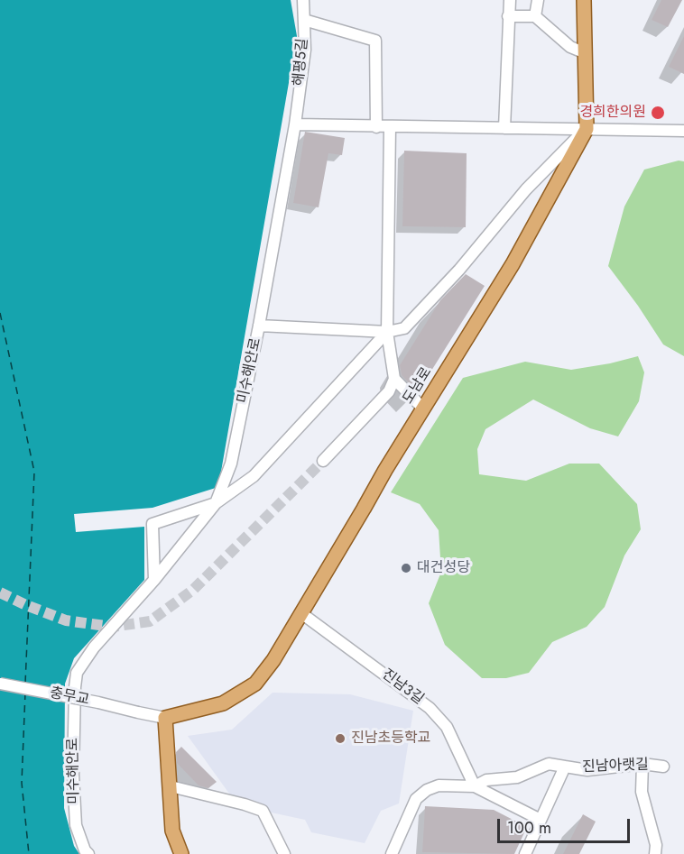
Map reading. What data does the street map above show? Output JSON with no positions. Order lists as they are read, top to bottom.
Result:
{
  "streets": {
    "main road": ["도남로"],
    "street": [
      "해평5길",
      "미수해안로",
      "진남3길",
      "충무교",
      "진남아랫길"
    ]
  },
  "crossings": [
    ["해평5길", "미수해안로"],
    ["도남로", "진남3길"],
    ["도남로", "충무교"]
  ],
  "places": ["경희한의원", "대건성당", "진남초등학교"],
  "scale_bar": "100 m"
}
